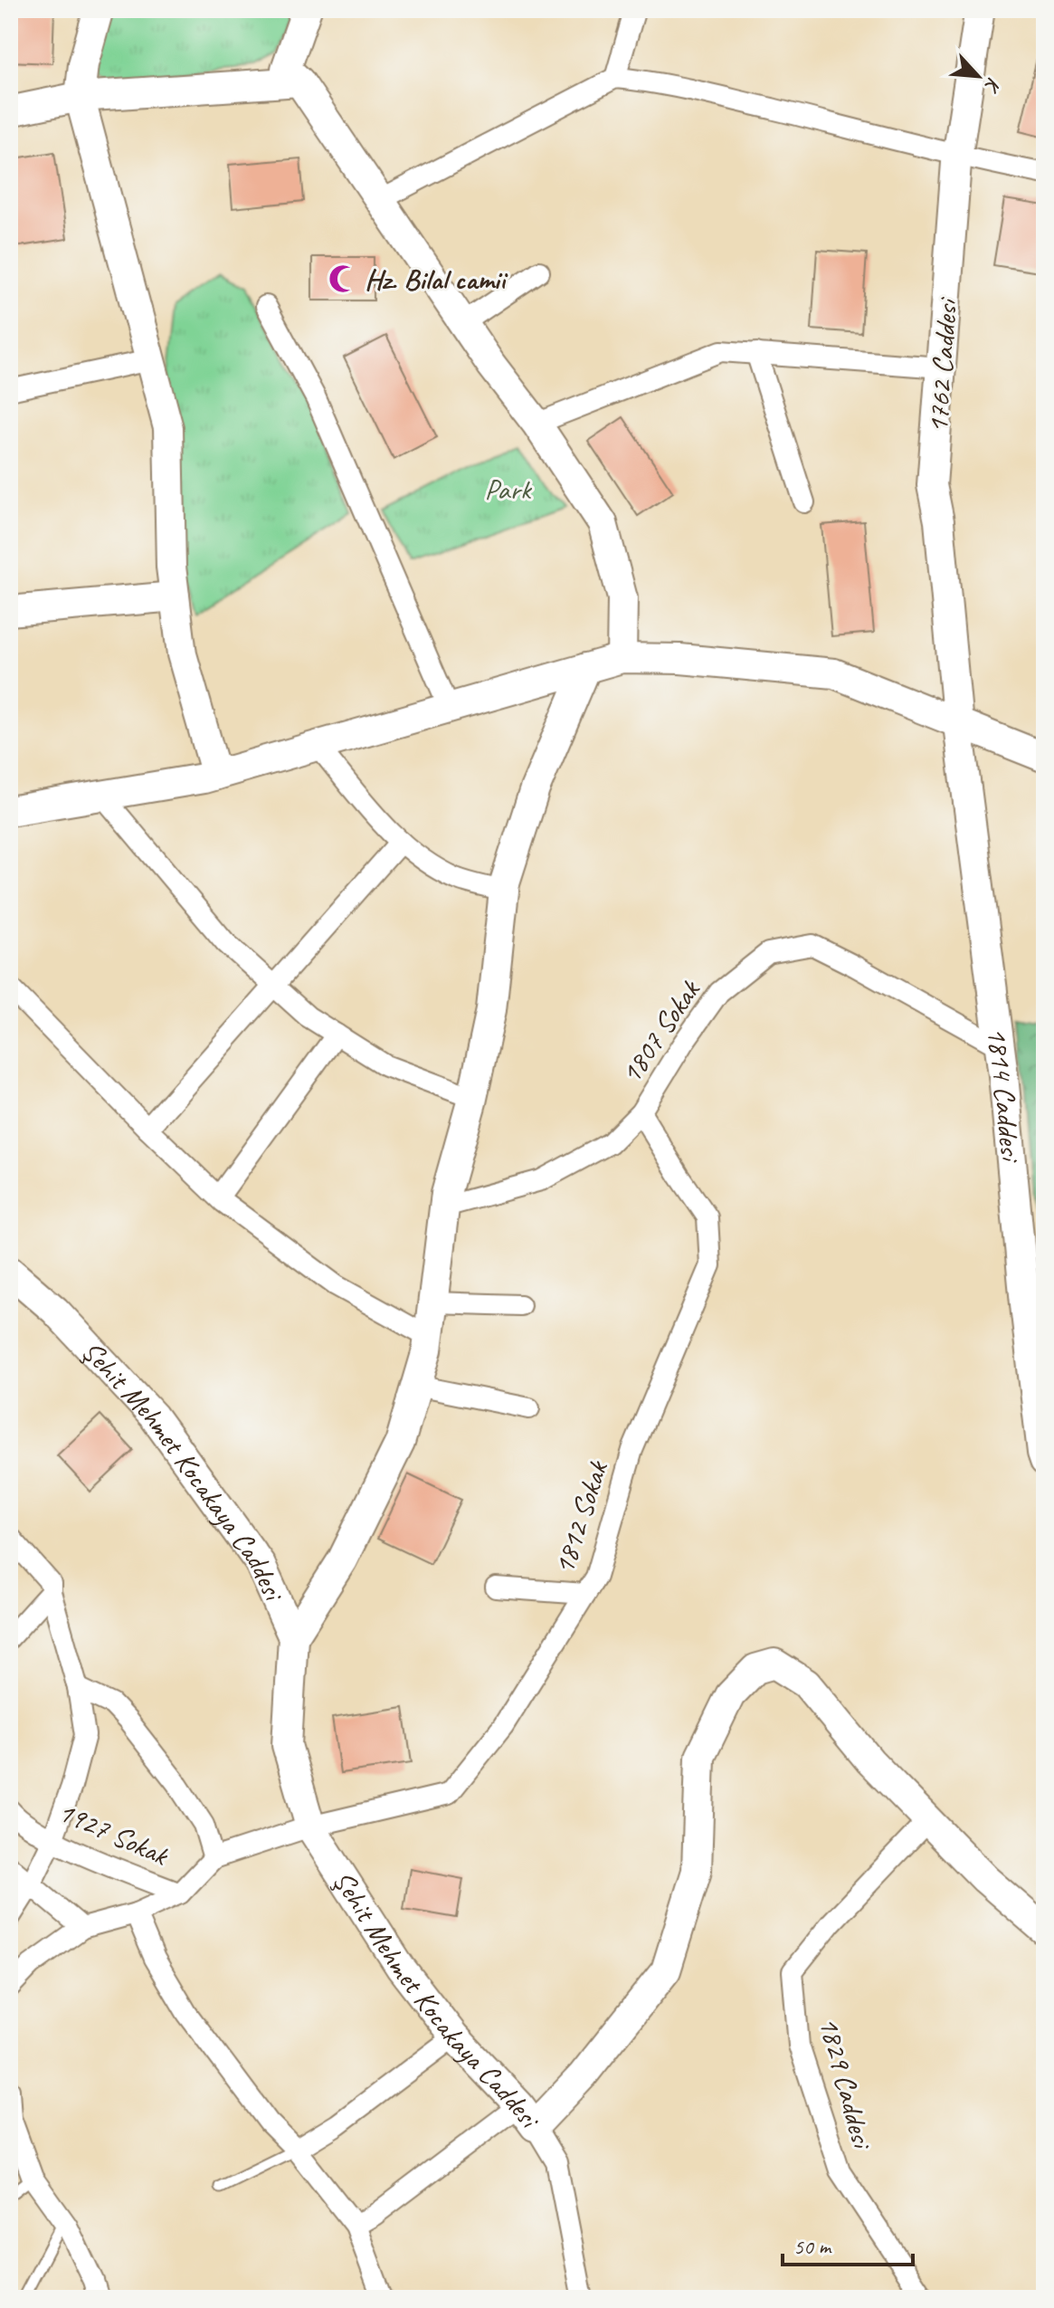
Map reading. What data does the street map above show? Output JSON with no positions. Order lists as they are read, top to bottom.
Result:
{
  "streets": {
    "street": [
      "1762 Caddesi",
      "1807 Sokak",
      "1814 Caddesi",
      "Şehit Mehmet Kocakaya Caddesi",
      "1812 Sokak",
      "1927 Sokak",
      "1829 Caddesi"
    ]
  },
  "crossings": [
    ["1762 Caddesi", "1814 Caddesi"],
    ["1807 Sokak", "1814 Caddesi"],
    ["1807 Sokak", "1812 Sokak"],
    ["Şehit Mehmet Kocakaya Caddesi", "1812 Sokak"],
    ["Şehit Mehmet Kocakaya Caddesi", "1927 Sokak"],
    ["Şehit Mehmet Kocakaya Caddesi", "1829 Caddesi"],
    ["1812 Sokak", "1927 Sokak"]
  ],
  "parks": ["Park"],
  "places": {
    "mosque": ["Hz. Bilal camii"]
  },
  "scale_bar": "50 m",
  "north": "bottom right"
}
